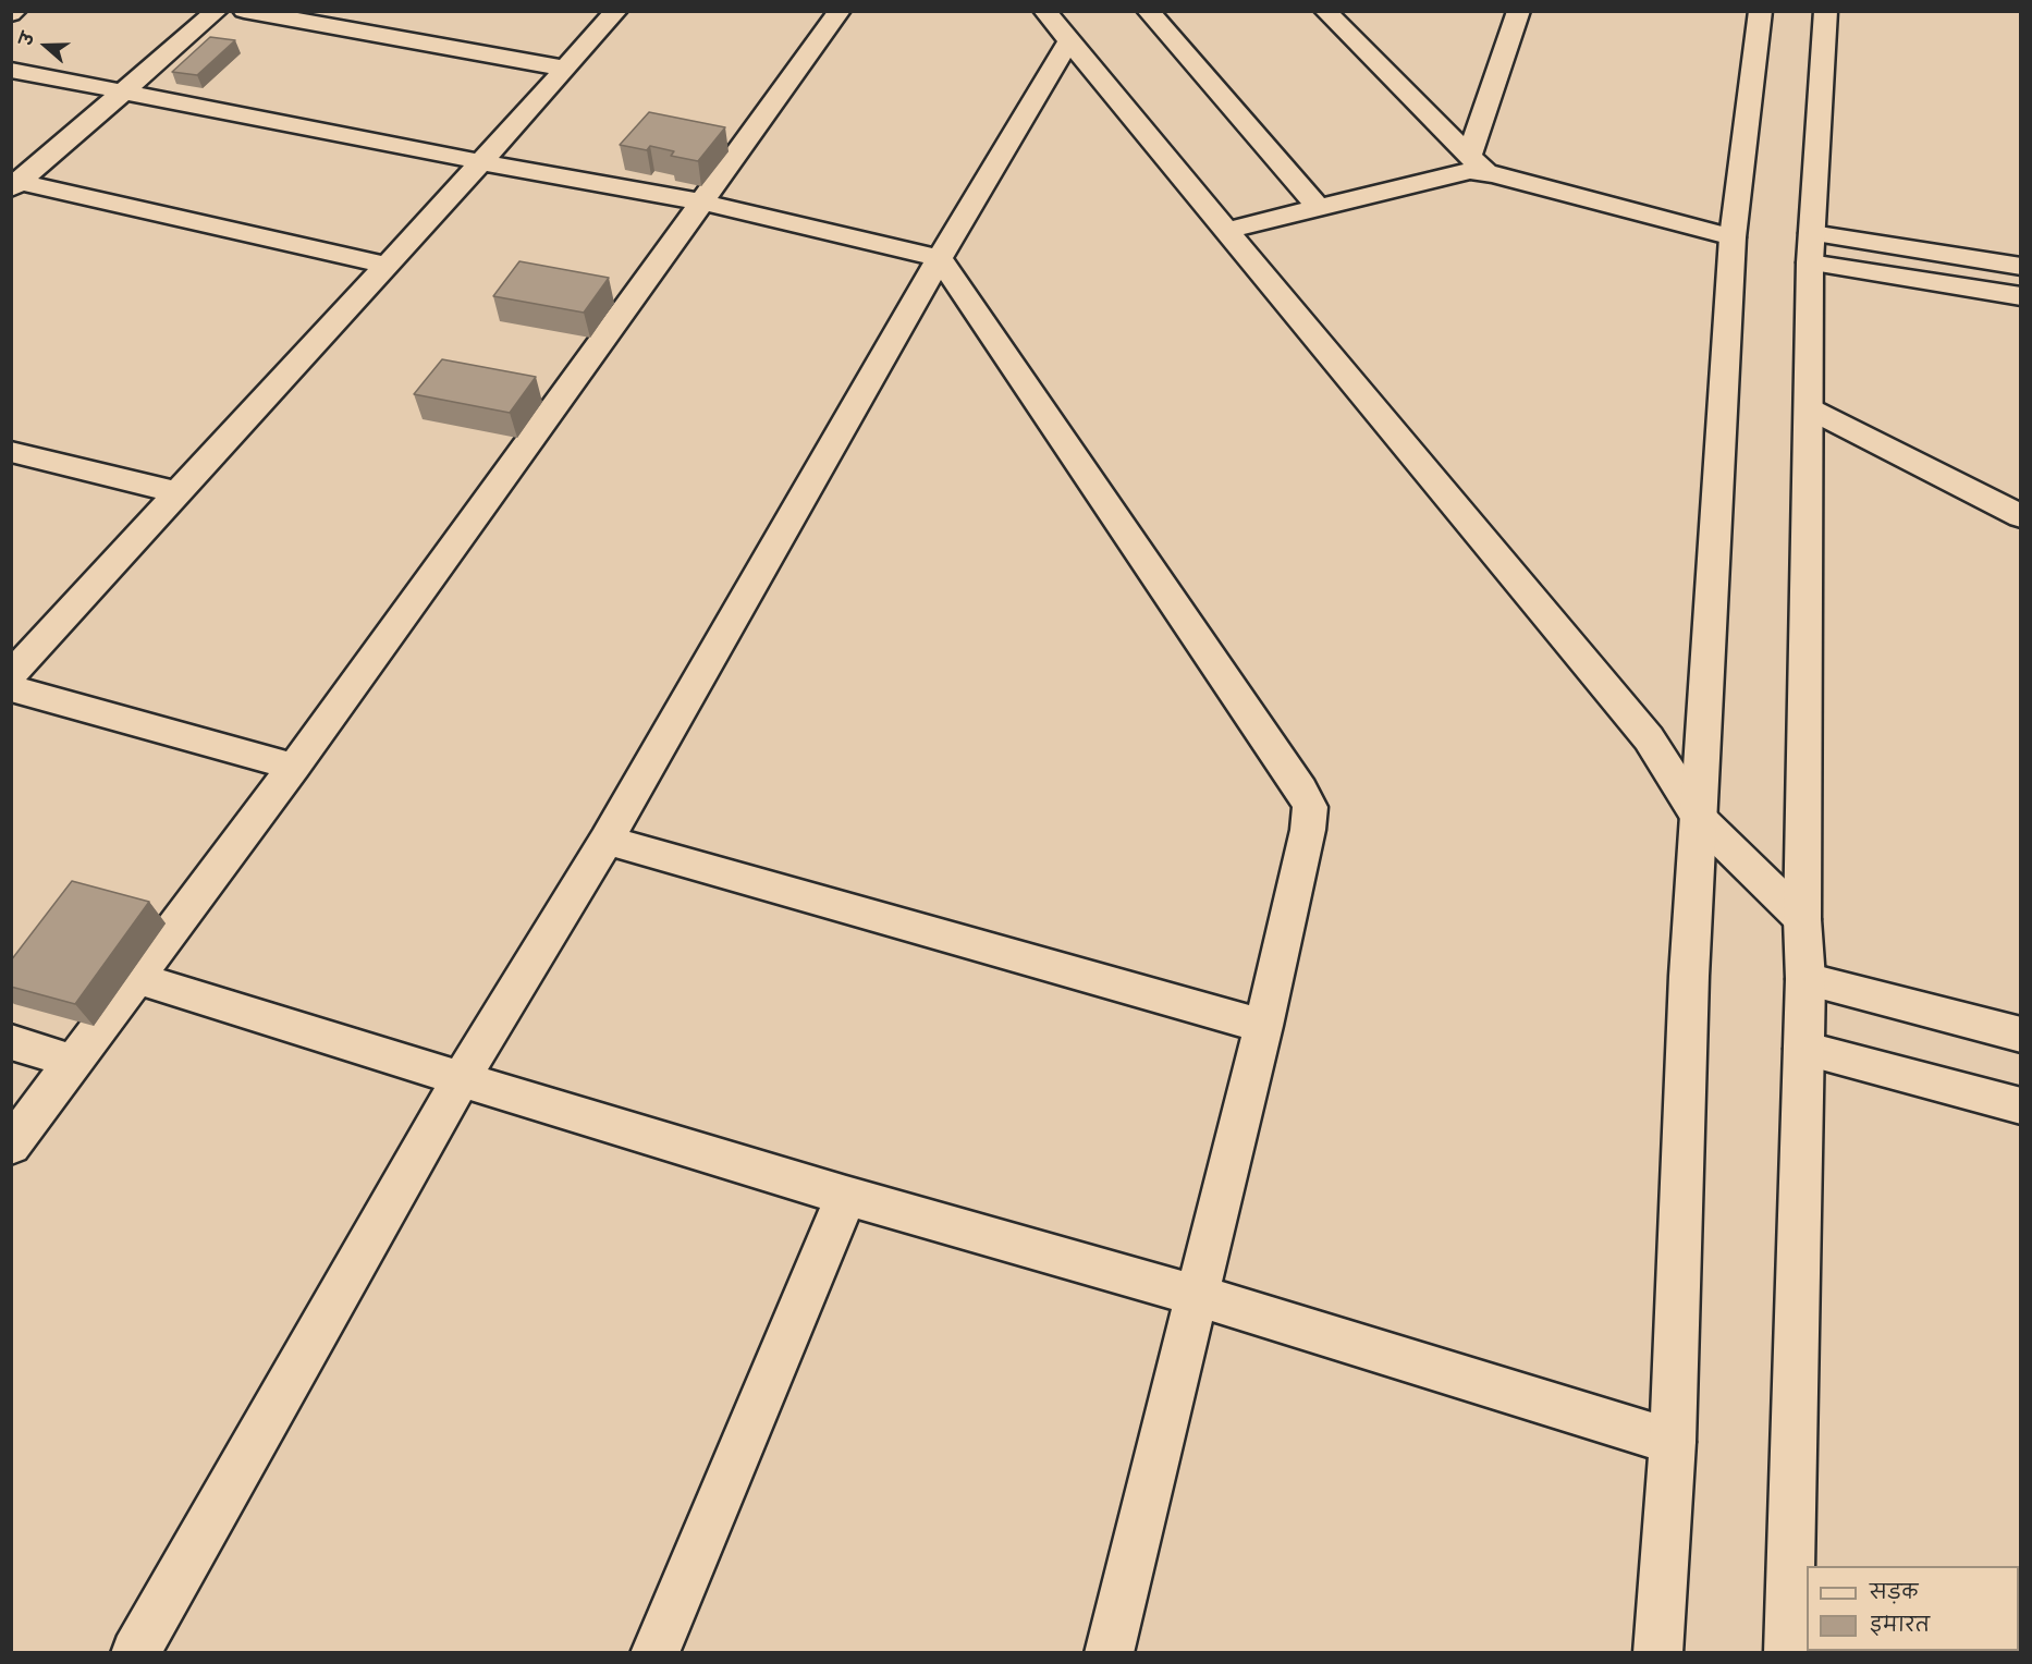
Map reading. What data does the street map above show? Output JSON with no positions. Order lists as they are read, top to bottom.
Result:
{
  "legend": ["सड़क", "इमारत"],
  "north": "left"
}
